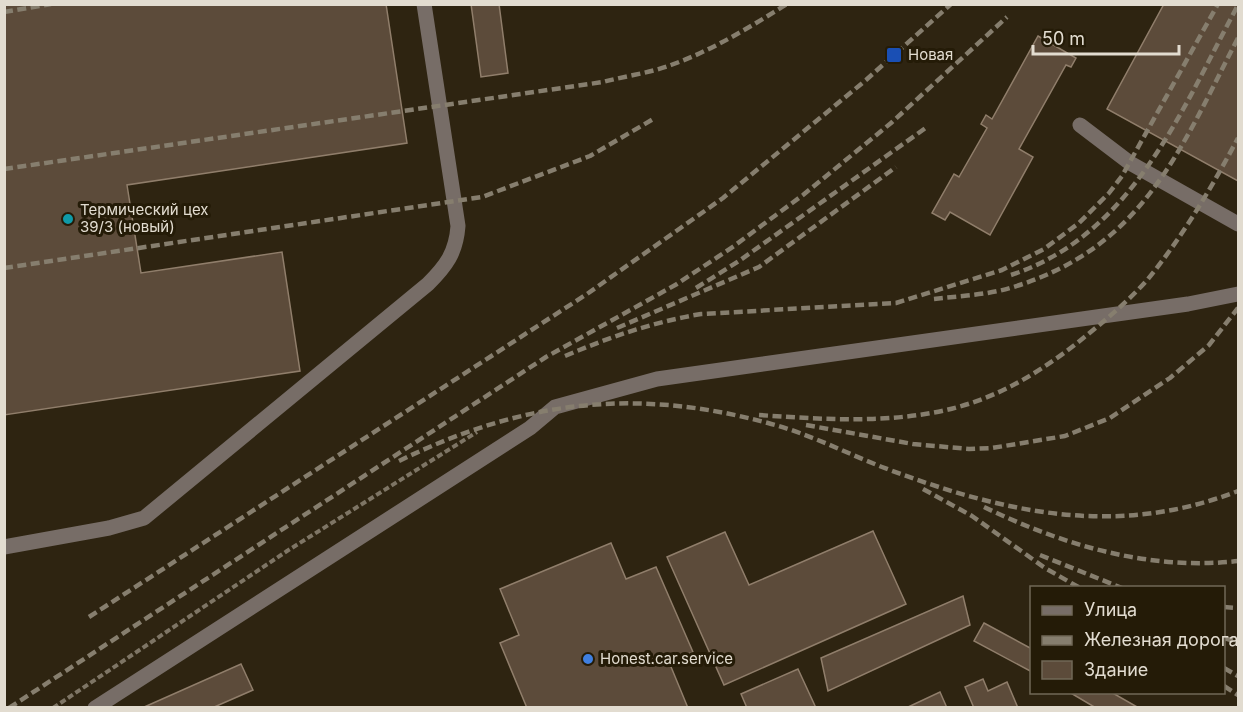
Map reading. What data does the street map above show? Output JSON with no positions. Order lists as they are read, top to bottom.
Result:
{
  "places": {
    "transit": ["Новая"],
    "other": ["Термический цех 39/3 (новый)", "Honest.car.service"]
  },
  "legend": ["Улица", "Железная дорога", "Здание"],
  "scale_bar": "50 m"
}
